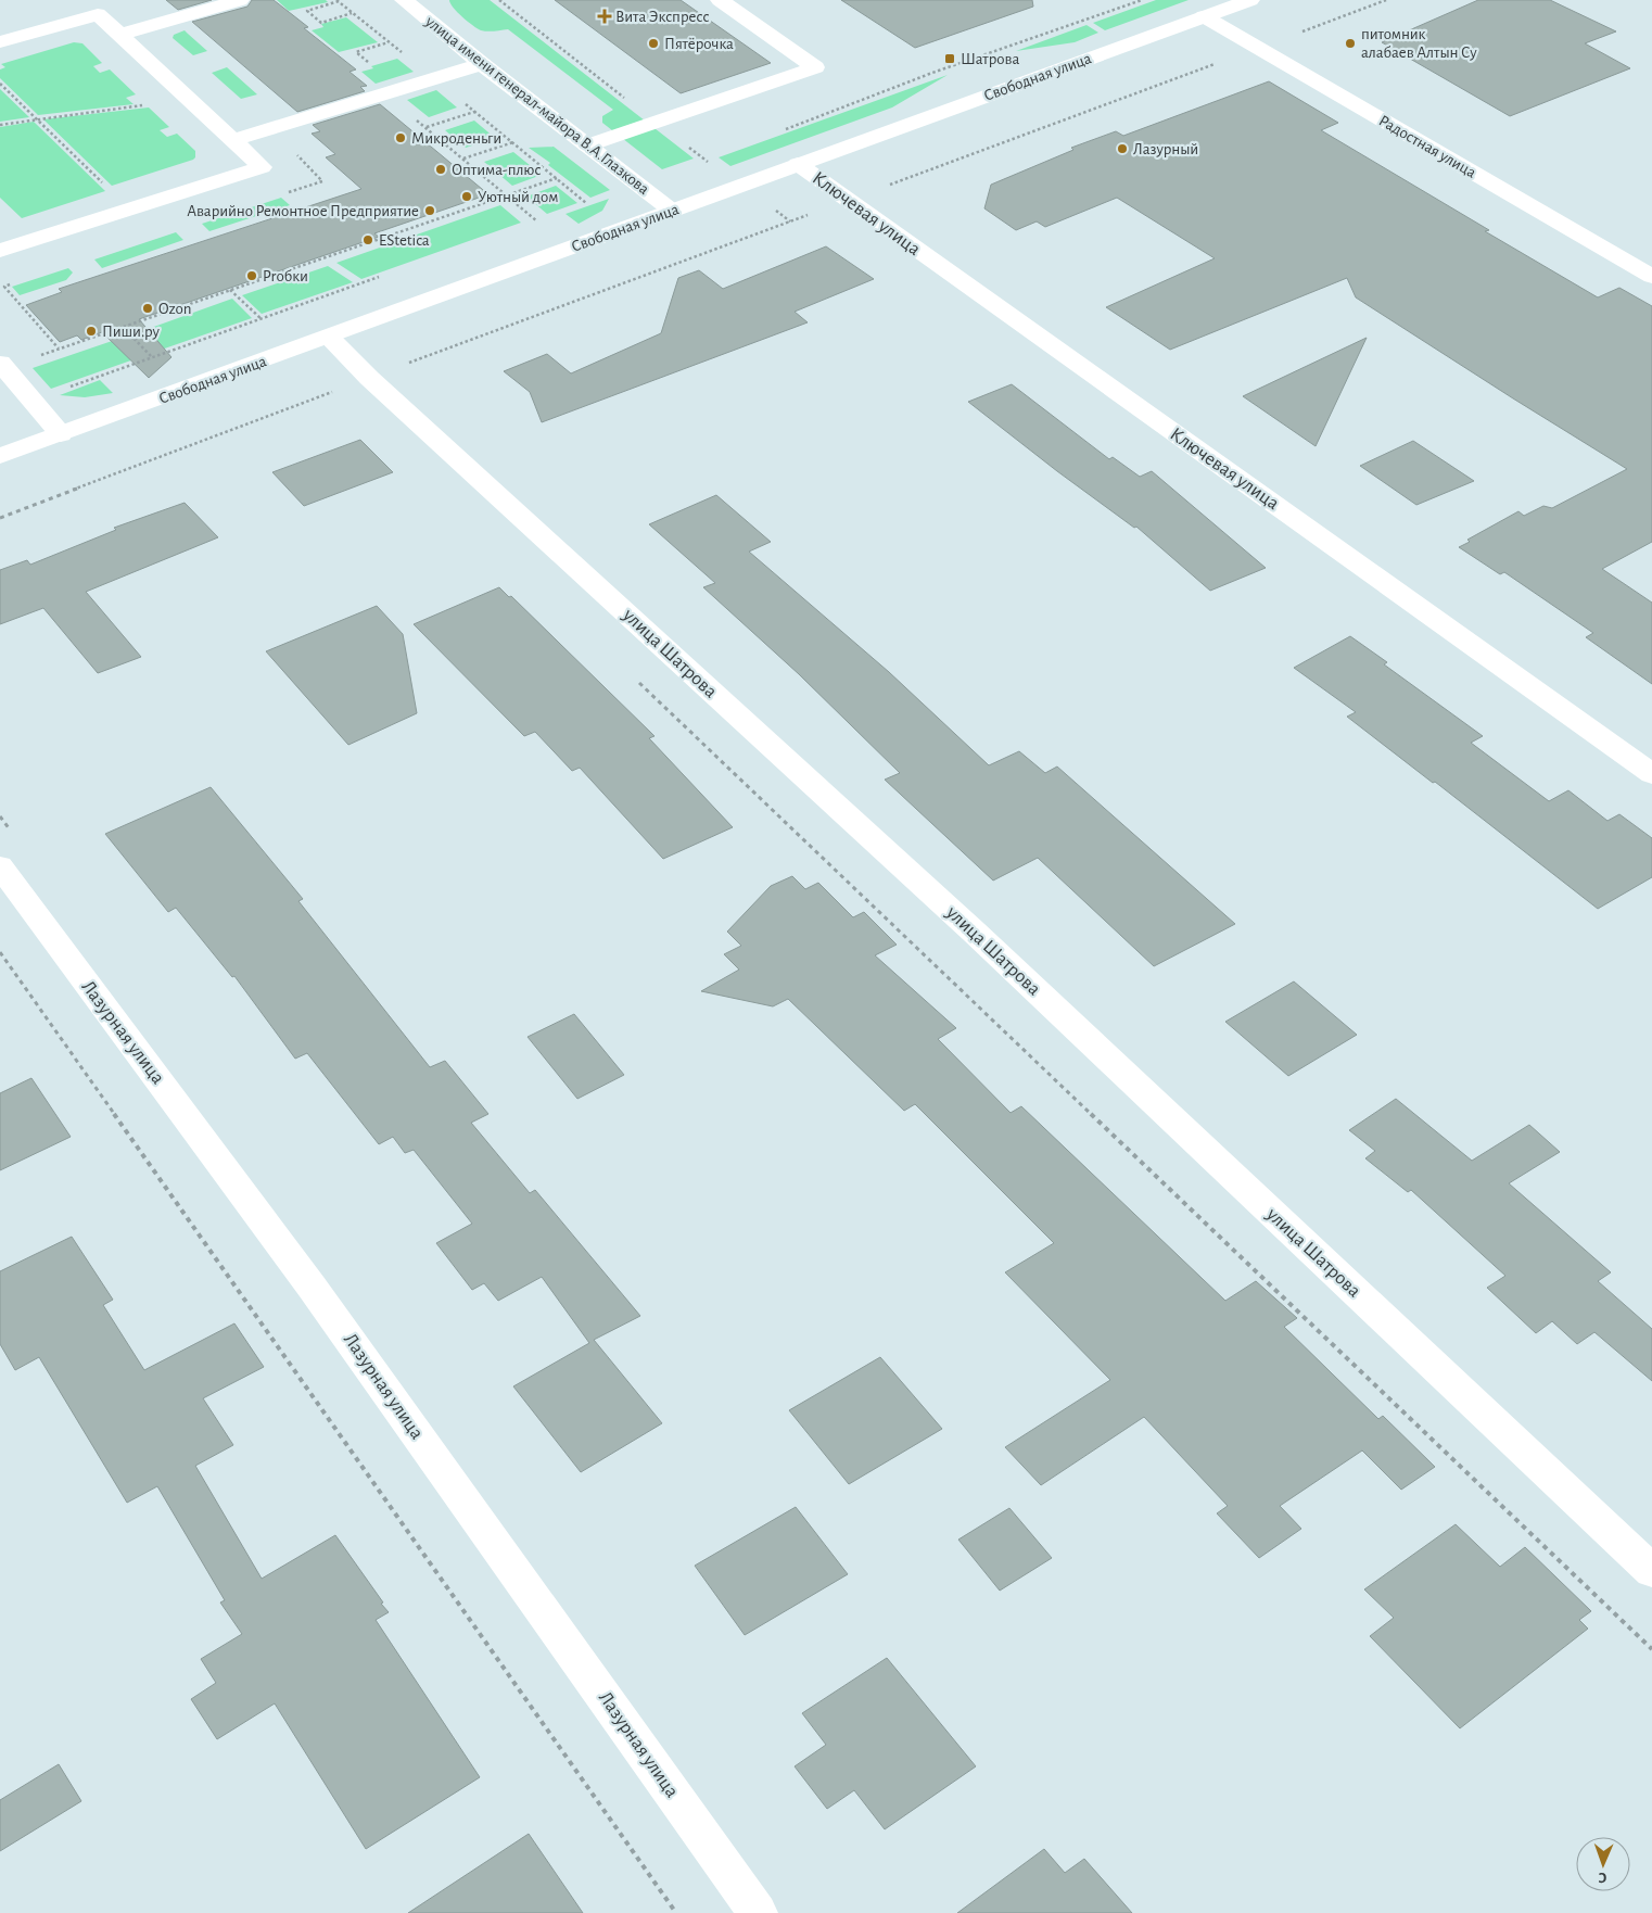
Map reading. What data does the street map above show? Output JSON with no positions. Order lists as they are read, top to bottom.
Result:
{
  "streets": {
    "street": [
      "Свободная улица",
      "улица имени генерал-майора В.А.Глазкова",
      "Радостная улица",
      "Ключевая улица",
      "улица Шатрова",
      "Лазурная улица"
    ]
  },
  "crossings": [
    ["Свободная улица", "улица имени генерал-майора В.А.Глазкова"],
    ["Свободная улица", "Радостная улица"],
    ["Свободная улица", "Ключевая улица"],
    ["Свободная улица", "улица Шатрова"]
  ],
  "places": {
    "health": ["Вита Экспресс"],
    "other": [
      "Пятёрочка",
      "питомник алабаев Алтын Су",
      "Микроденьги",
      "Лазурный",
      "Оптима-плюс",
      "Уютный дом",
      "Аварийно Ремонтное Предприятие",
      "EStetica",
      "Proбки",
      "Ozon",
      "Пиши.ру"
    ],
    "transit": ["Шатрова"]
  },
  "north": "bottom"
}
